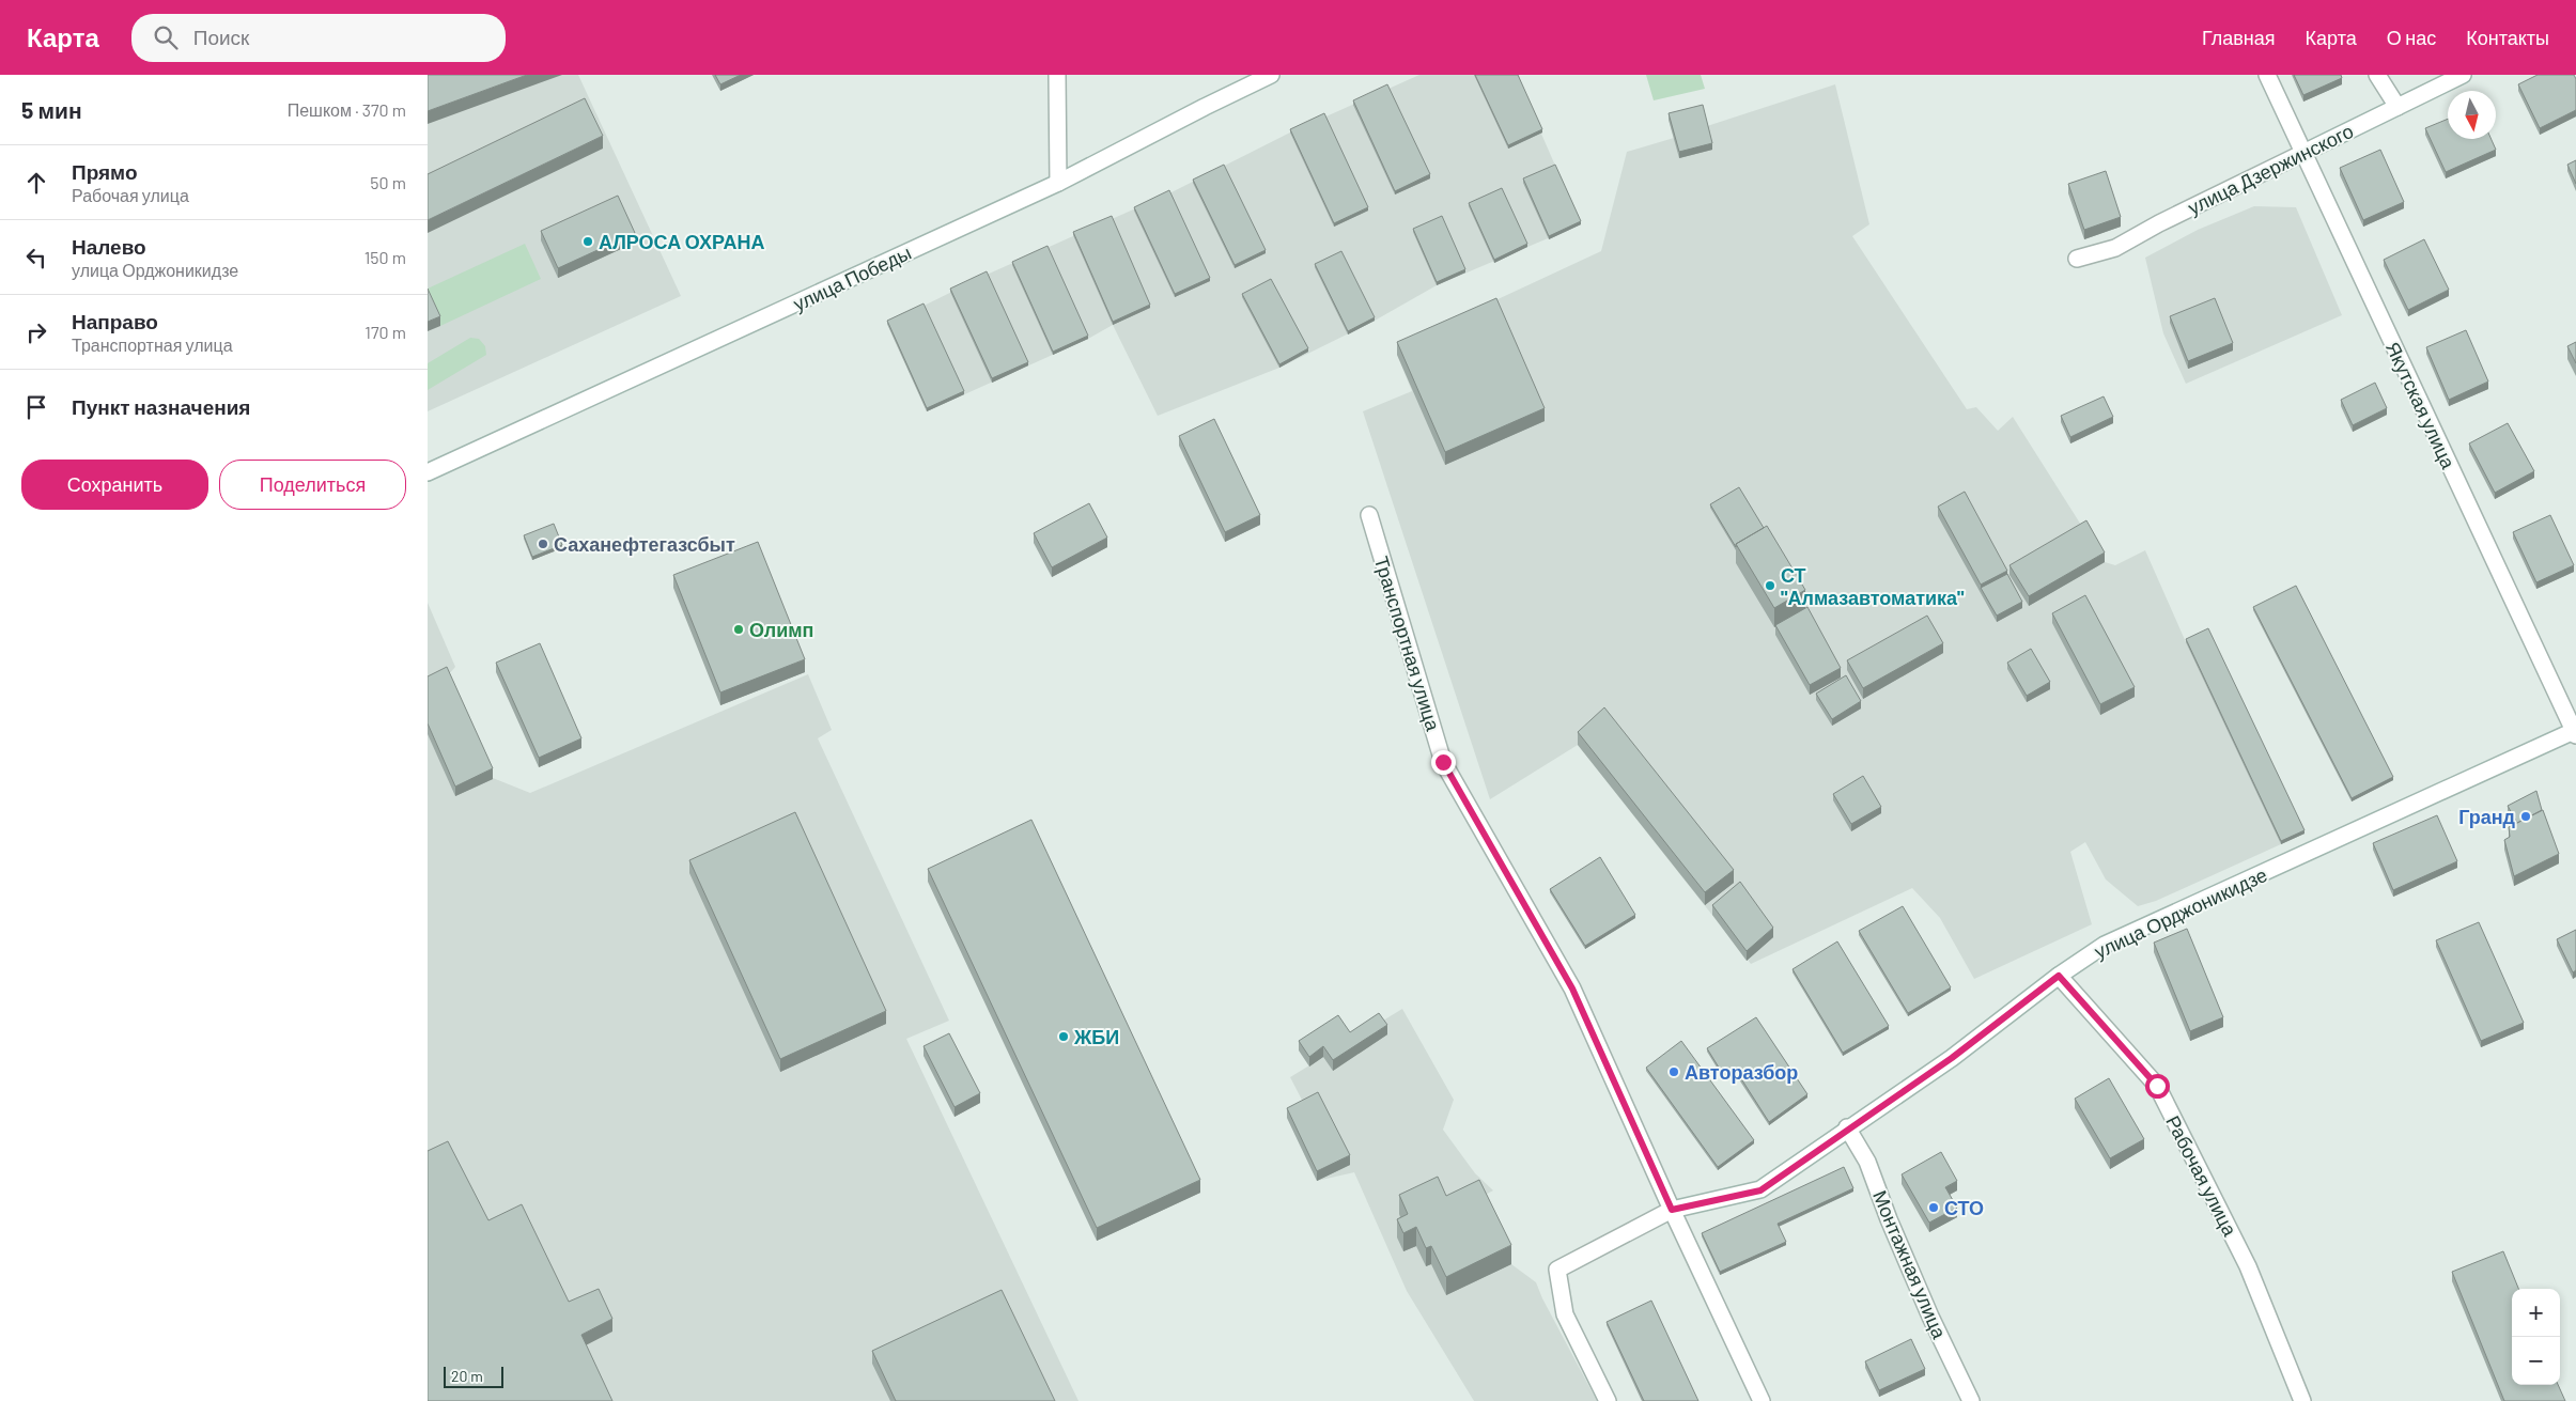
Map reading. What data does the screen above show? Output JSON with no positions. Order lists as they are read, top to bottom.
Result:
{
  "streets": {
    "street": [
      "улица Дзержинского",
      "улица Победы",
      "Якутская улица",
      "Транспортная улица",
      "улица Орджоникидзе",
      "Рабочая улица",
      "Монтажная улица"
    ]
  },
  "crossings": [
    ["улица Дзержинского", "Якутская улица"],
    ["Якутская улица", "улица Орджоникидзе"],
    ["Транспортная улица", "улица Орджоникидзе"],
    ["улица Орджоникидзе", "Рабочая улица"],
    ["улица Орджоникидзе", "Монтажная улица"]
  ],
  "places": [
    "АЛРОСА ОХРАНА",
    "Саханефтегазсбыт",
    "СТ \"Алмазавтоматика\"",
    "Олимп",
    "Гранд",
    "ЖБИ",
    "Авторазбор",
    "СТО"
  ],
  "scale_bar": "20 m",
  "north": "bottom",
  "page": {
    "header": "Карта",
    "search": "Поиск",
    "nav": [
      "Главная",
      "Карта",
      "О нас",
      "Контакты"
    ],
    "heading": ["5 мин", "Пешком · 370 m"],
    "list": [
      ["Прямо", "Рабочая улица", "50 m"],
      ["Налево", "улица Орджоникидзе", "150 m"],
      ["Направо", "Транспортная улица", "170 m"],
      "Пункт назначения"
    ],
    "buttons": ["Сохранить", "Поделиться"],
    "map_buttons": ["+", "−"],
    "scale": "20 m"
  }
}
